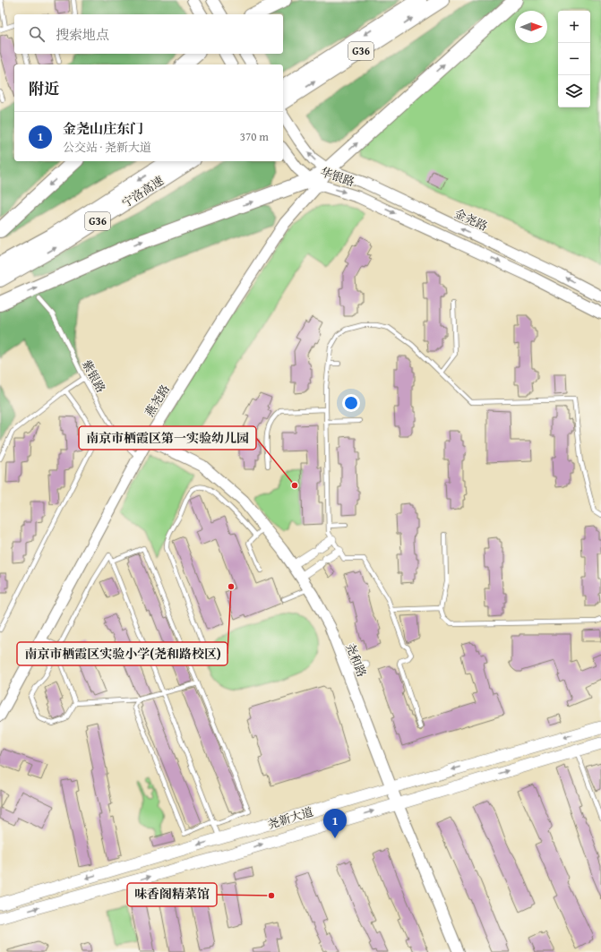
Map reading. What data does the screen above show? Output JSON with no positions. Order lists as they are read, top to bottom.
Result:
{
  "streets": {
    "highway": ["G36", "宁洛高速"],
    "main road": [
      "华银路",
      "金尧路",
      "燕尧路",
      "尧和路",
      "尧新大道"
    ],
    "lane": ["紫银路"]
  },
  "crossings": [
    ["华银路", "金尧路"],
    ["华银路", "燕尧路"],
    ["紫银路", "燕尧路"],
    ["燕尧路", "尧和路"],
    ["尧和路", "尧新大道"]
  ],
  "one_way": ["金尧路"],
  "places": ["南京市栖霞区第一实验幼儿园", "南京市栖霞区实验小学(尧和路校区)", "味香阁精菜馆"],
  "north": "right",
  "page": {
    "map_buttons": ["+", "−"],
    "search": "搜索地点",
    "heading": "附近",
    "list": [
      {
        "mark": "1",
        "name": "金尧山庄东门",
        "note": "公交站 · 尧新大道",
        "value": "370 m"
      }
    ],
    "pins": "1"
  }
}
